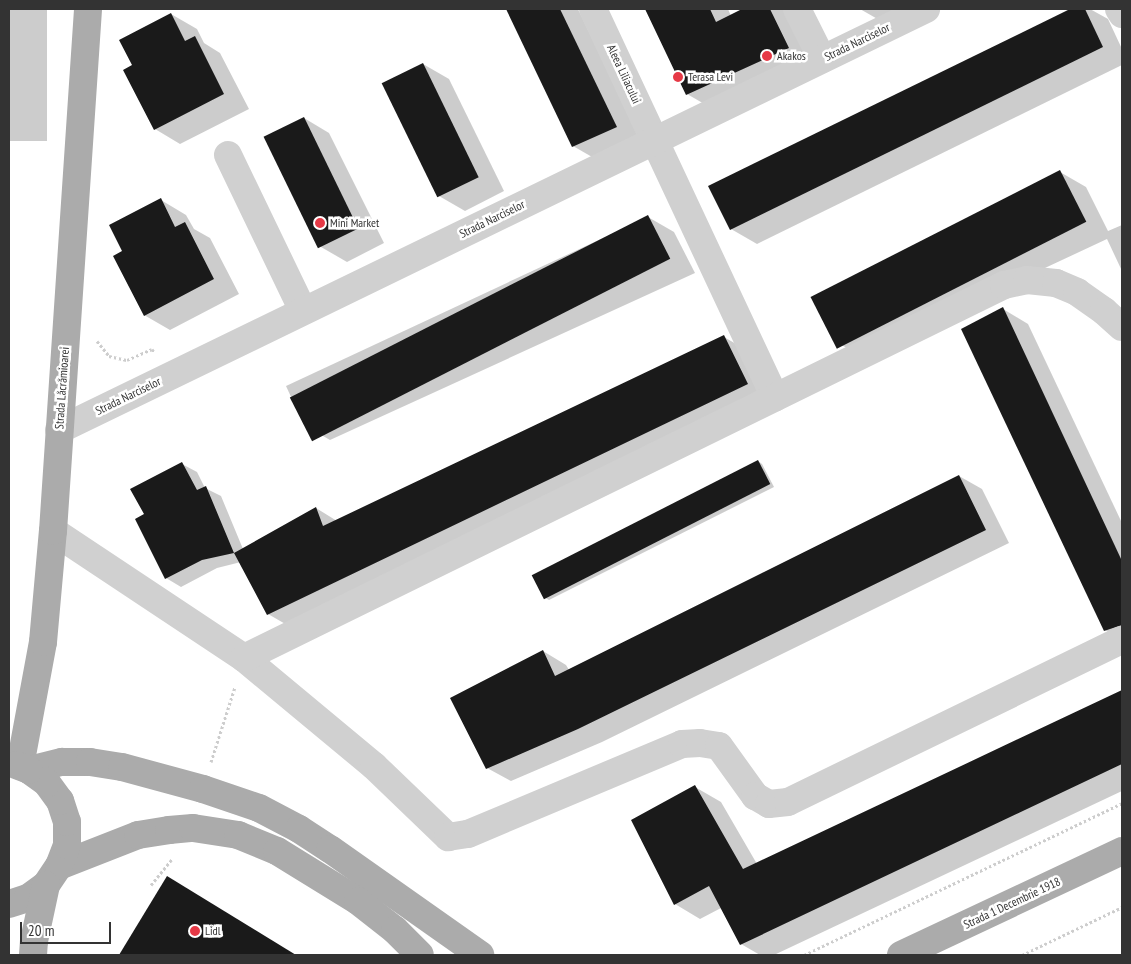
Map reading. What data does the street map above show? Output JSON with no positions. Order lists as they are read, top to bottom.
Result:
{
  "streets": {
    "main road": ["Strada Lăcrămioarei", "Strada 1 Decembrie 1918"],
    "street": ["Strada Narciselor", "Aleea Liliacului"]
  },
  "crossings": [
    ["Strada Narciselor", "Aleea Liliacului"],
    ["Strada Narciselor", "Strada Lăcrămioarei"]
  ],
  "places": [
    "Akakos",
    "Terasa Levi",
    "Mini Market",
    "Lidl"
  ],
  "scale_bar": "20 m"
}
